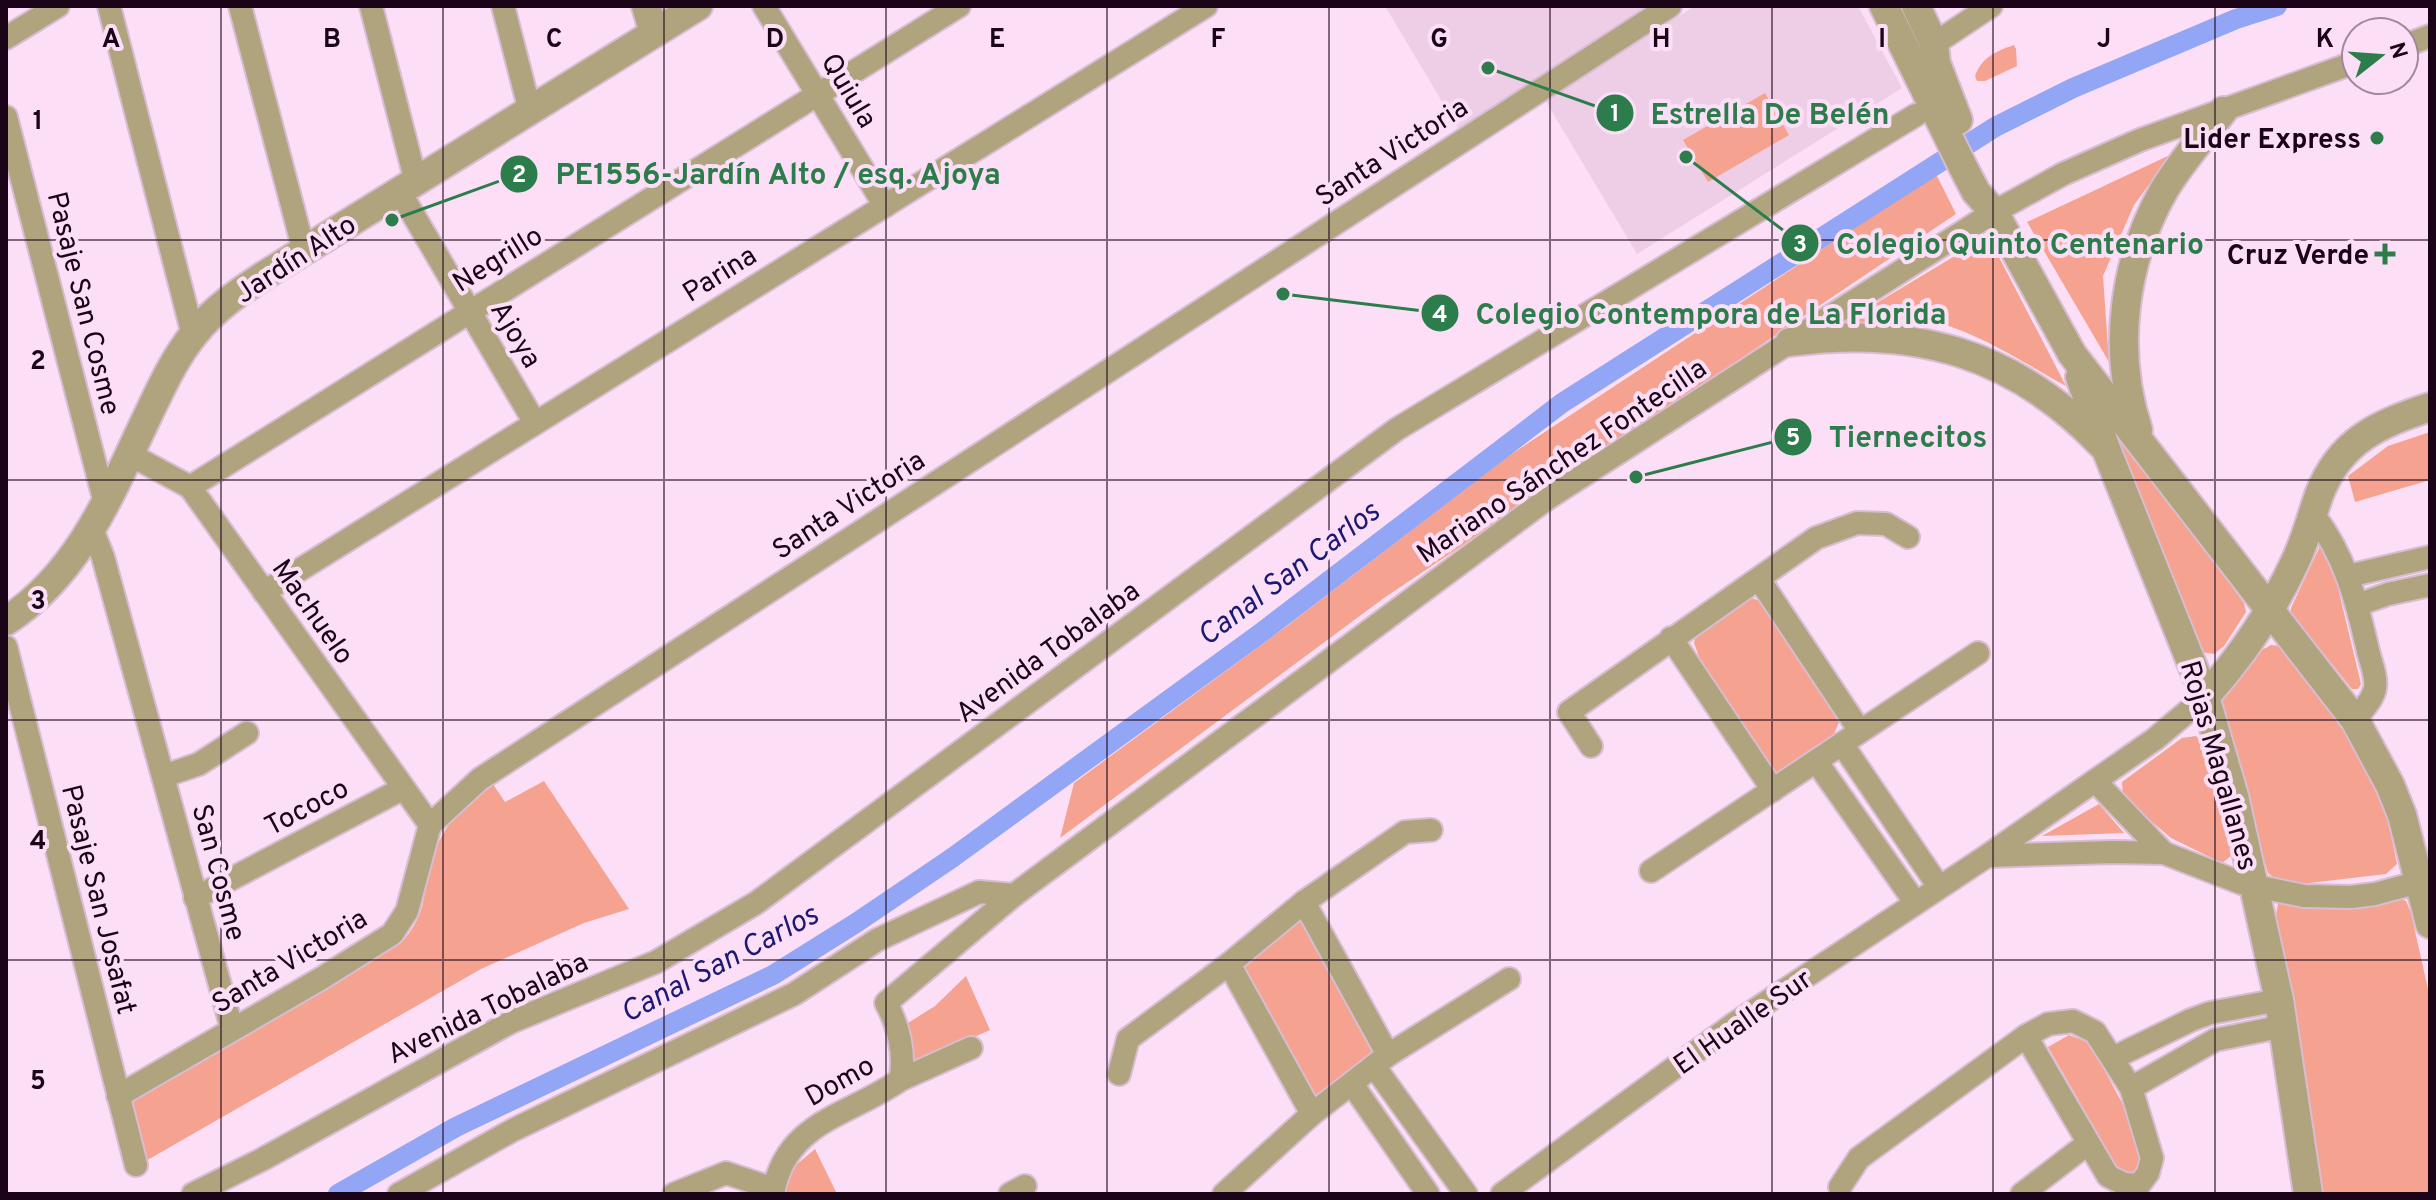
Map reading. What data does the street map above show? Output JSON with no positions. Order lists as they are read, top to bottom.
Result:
{
  "streets": {
    "street": [
      "Quiula",
      "Santa Victoria",
      "Jardín Alto",
      "Negrillo",
      "Parina",
      "Pasaje San Cosme",
      "Ajoya",
      "Mariano Sánchez Fontecilla",
      "Machuelo",
      "Avenida Tobalaba",
      "Rojas Magallanes",
      "Tococo",
      "San Cosme",
      "Pasaje San Josafat",
      "El Hualle Sur",
      "Domo"
    ]
  },
  "crossings": [
    ["Quiula", "Negrillo"],
    ["Quiula", "Parina"],
    ["Santa Victoria", "Machuelo"],
    ["Santa Victoria", "San Cosme"],
    ["Santa Victoria", "Pasaje San Josafat"],
    ["Jardín Alto", "Pasaje San Cosme"],
    ["Jardín Alto", "Ajoya"],
    ["Jardín Alto", "Machuelo"],
    ["Jardín Alto", "San Cosme"],
    ["Negrillo", "Ajoya"],
    ["Negrillo", "Machuelo"],
    ["Parina", "Ajoya"],
    ["Parina", "Machuelo"],
    ["Mariano Sánchez Fontecilla", "Rojas Magallanes"],
    ["Mariano Sánchez Fontecilla", "Domo"],
    ["Machuelo", "Tococo"],
    ["Rojas Magallanes", "El Hualle Sur"],
    ["Tococo", "San Cosme"]
  ],
  "water": ["Canal San Carlos"],
  "places": {
    "other": [
      "Estrella De Belén",
      "Lider Express",
      "Colegio Quinto Centenario",
      "PE1556-Jardín Alto / esq. Ajoya",
      "Colegio Contempora de La Florida",
      "Tiernecitos"
    ],
    "health": ["Cruz Verde"]
  },
  "north": "right",
  "grid": {
    "columns": [
      "A",
      "B",
      "C",
      "D",
      "E",
      "F",
      "G",
      "H",
      "I",
      "J",
      "K"
    ],
    "rows": [
      "1",
      "2",
      "3",
      "4",
      "5"
    ]
  }
}
